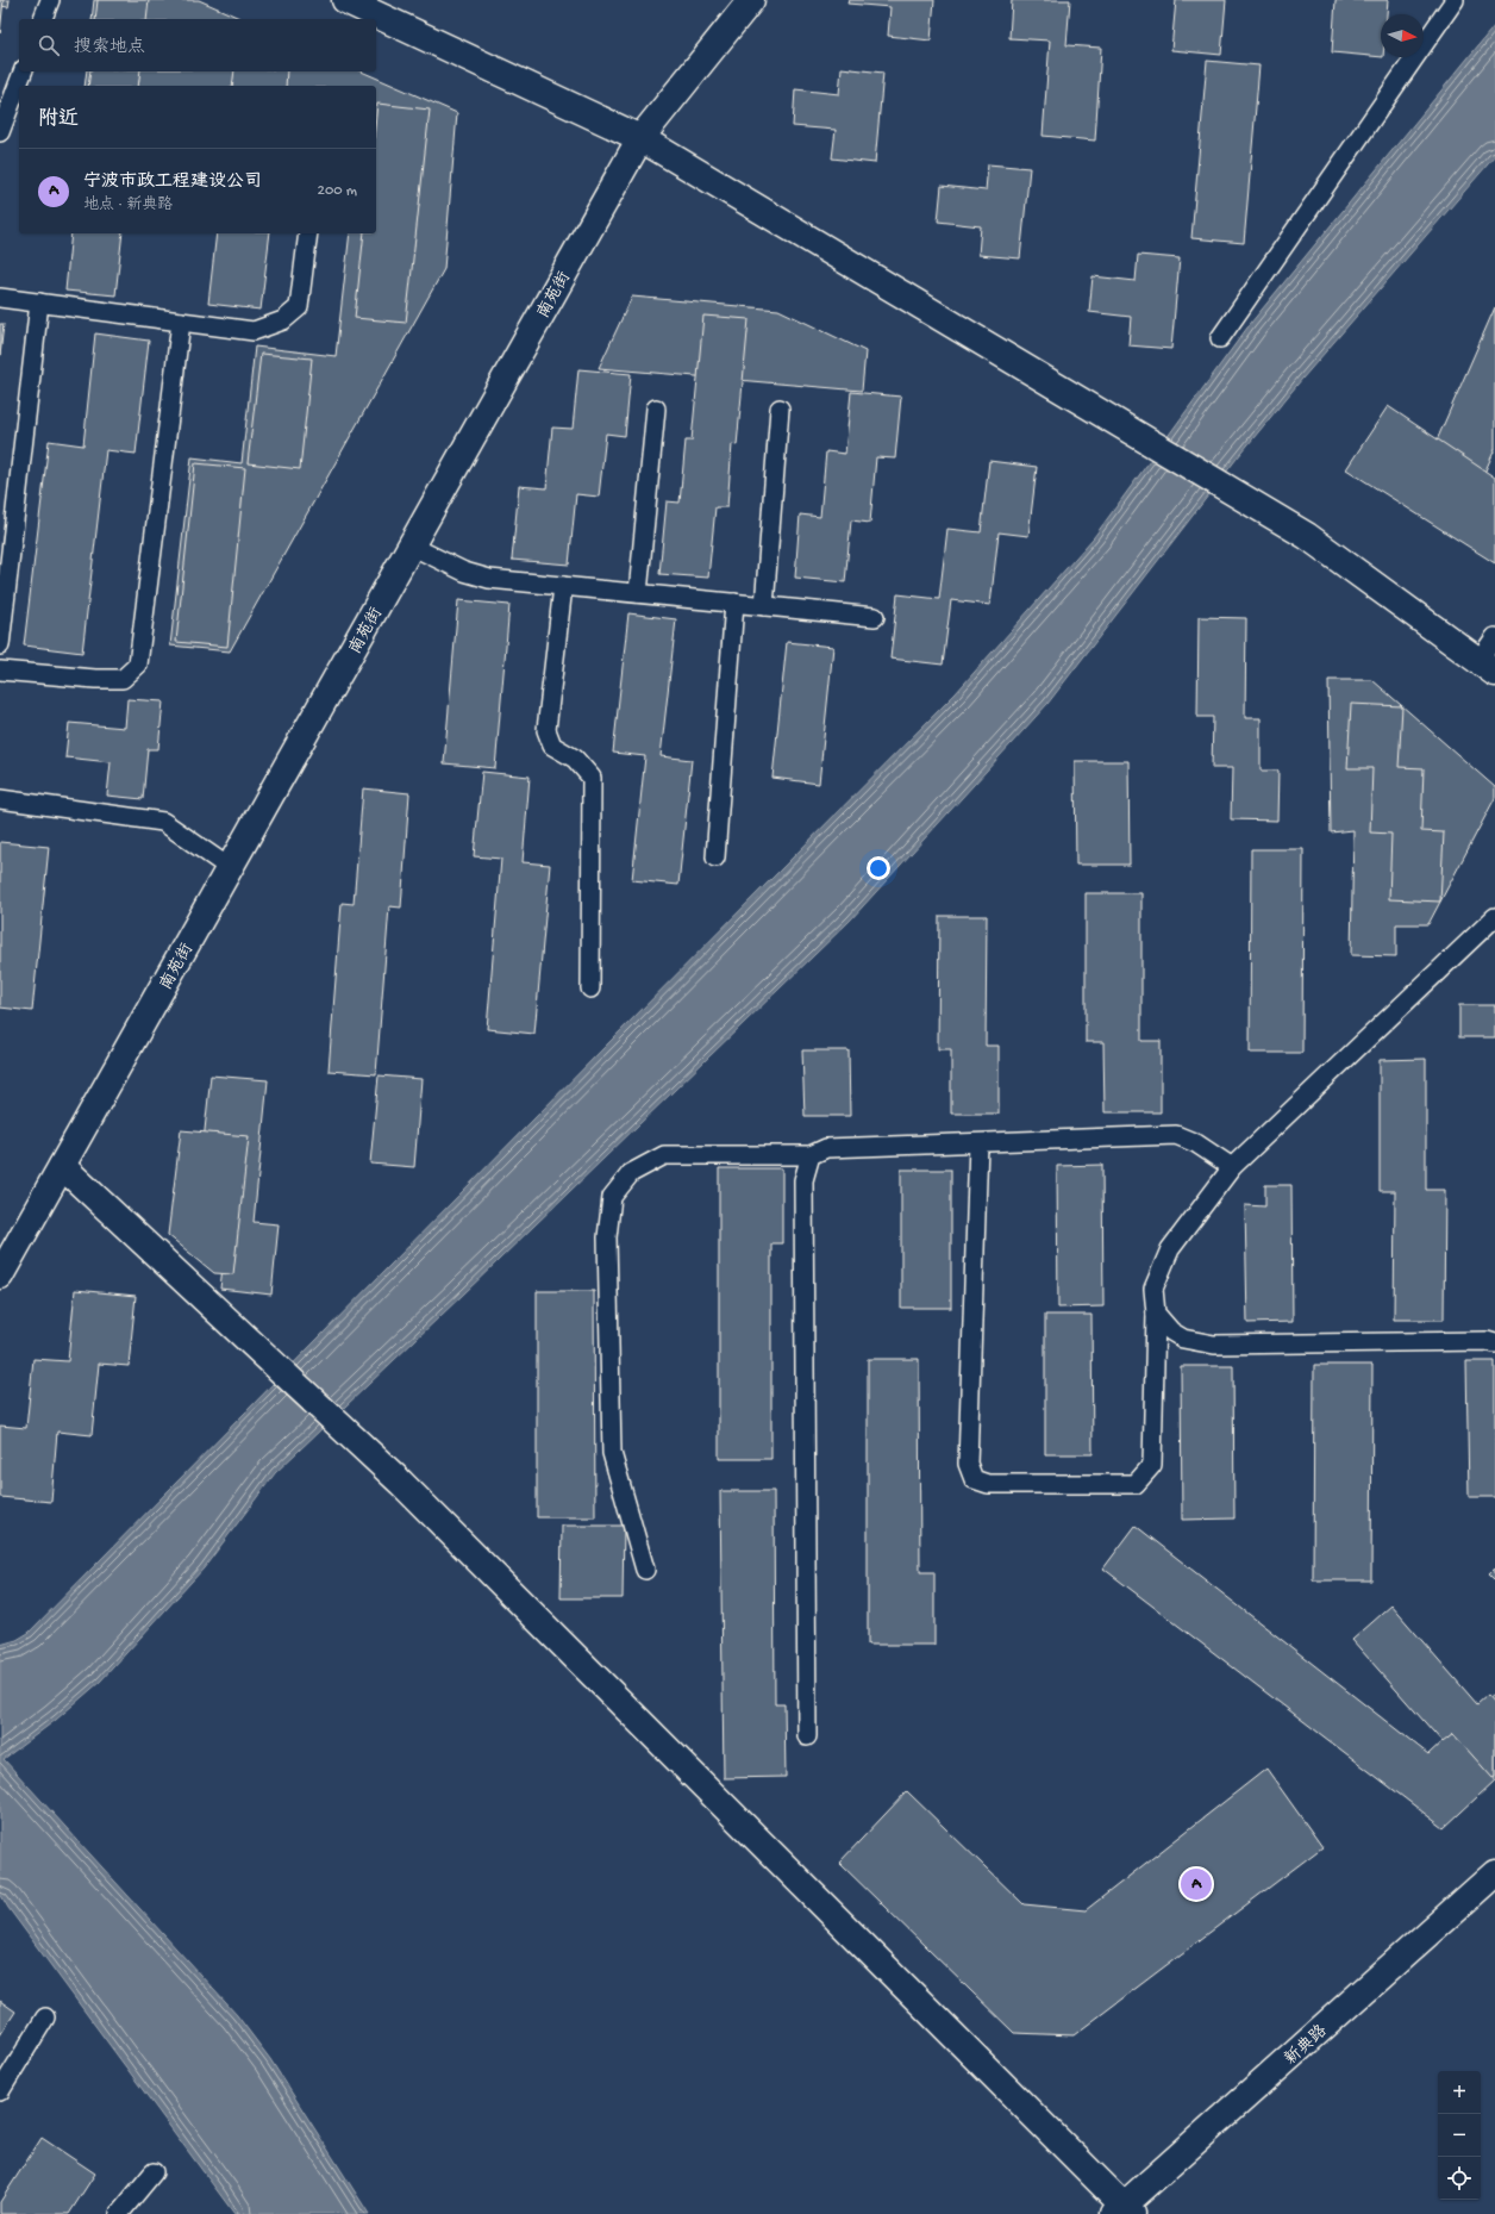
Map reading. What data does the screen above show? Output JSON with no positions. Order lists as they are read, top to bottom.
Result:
{
  "streets": {
    "street": ["南苑街", "新典路"]
  },
  "north": "right",
  "page": {
    "search": "搜索地点",
    "heading": "附近",
    "list": [
      {
        "mark": "A",
        "name": "宁波市政工程建设公司",
        "note": "地点 · 新典路",
        "value": "200 m"
      }
    ],
    "pins": "A",
    "map_buttons": ["+", "−"]
  }
}
